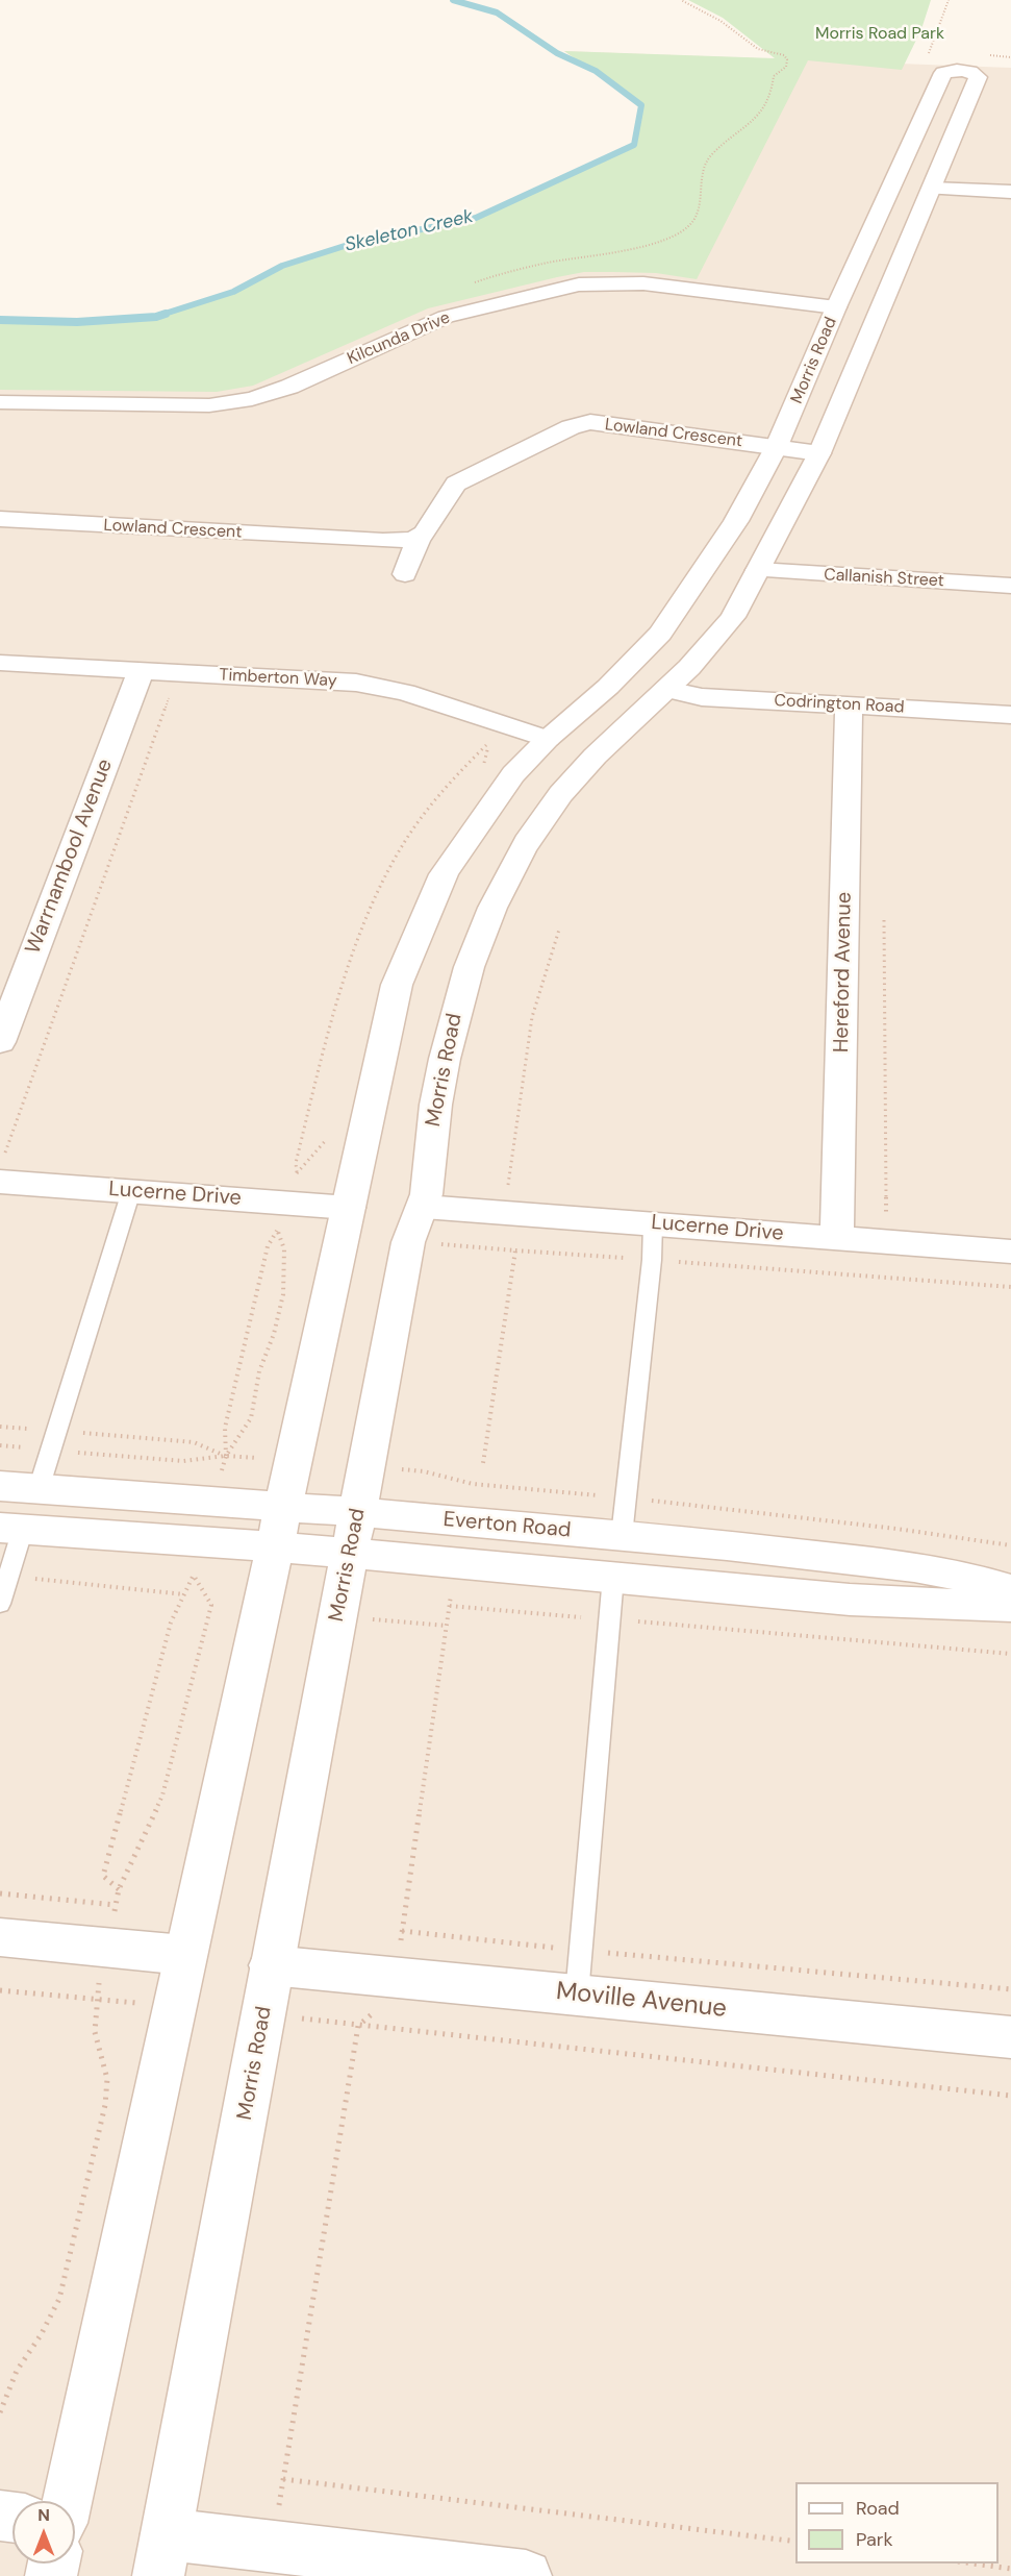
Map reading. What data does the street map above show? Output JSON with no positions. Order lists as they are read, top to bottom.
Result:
{
  "streets": {
    "street": [
      "Kilcunda Drive",
      "Morris Road",
      "Lowland Crescent",
      "Callanish Street",
      "Timberton Way",
      "Codrington Road",
      "Warrnambool Avenue",
      "Hereford Avenue",
      "Lucerne Drive",
      "Everton Road",
      "Moville Avenue"
    ]
  },
  "crossings": [
    ["Kilcunda Drive", "Morris Road"],
    ["Morris Road", "Lowland Crescent"],
    ["Morris Road", "Callanish Street"],
    ["Morris Road", "Timberton Way"],
    ["Morris Road", "Codrington Road"],
    ["Morris Road", "Lucerne Drive"],
    ["Morris Road", "Everton Road"],
    ["Morris Road", "Moville Avenue"],
    ["Timberton Way", "Warrnambool Avenue"],
    ["Codrington Road", "Hereford Avenue"],
    ["Hereford Avenue", "Lucerne Drive"]
  ],
  "water": ["Skeleton Creek"],
  "parks": ["Morris Road Park"],
  "legend": ["Road", "Park"],
  "north": "top"
}
